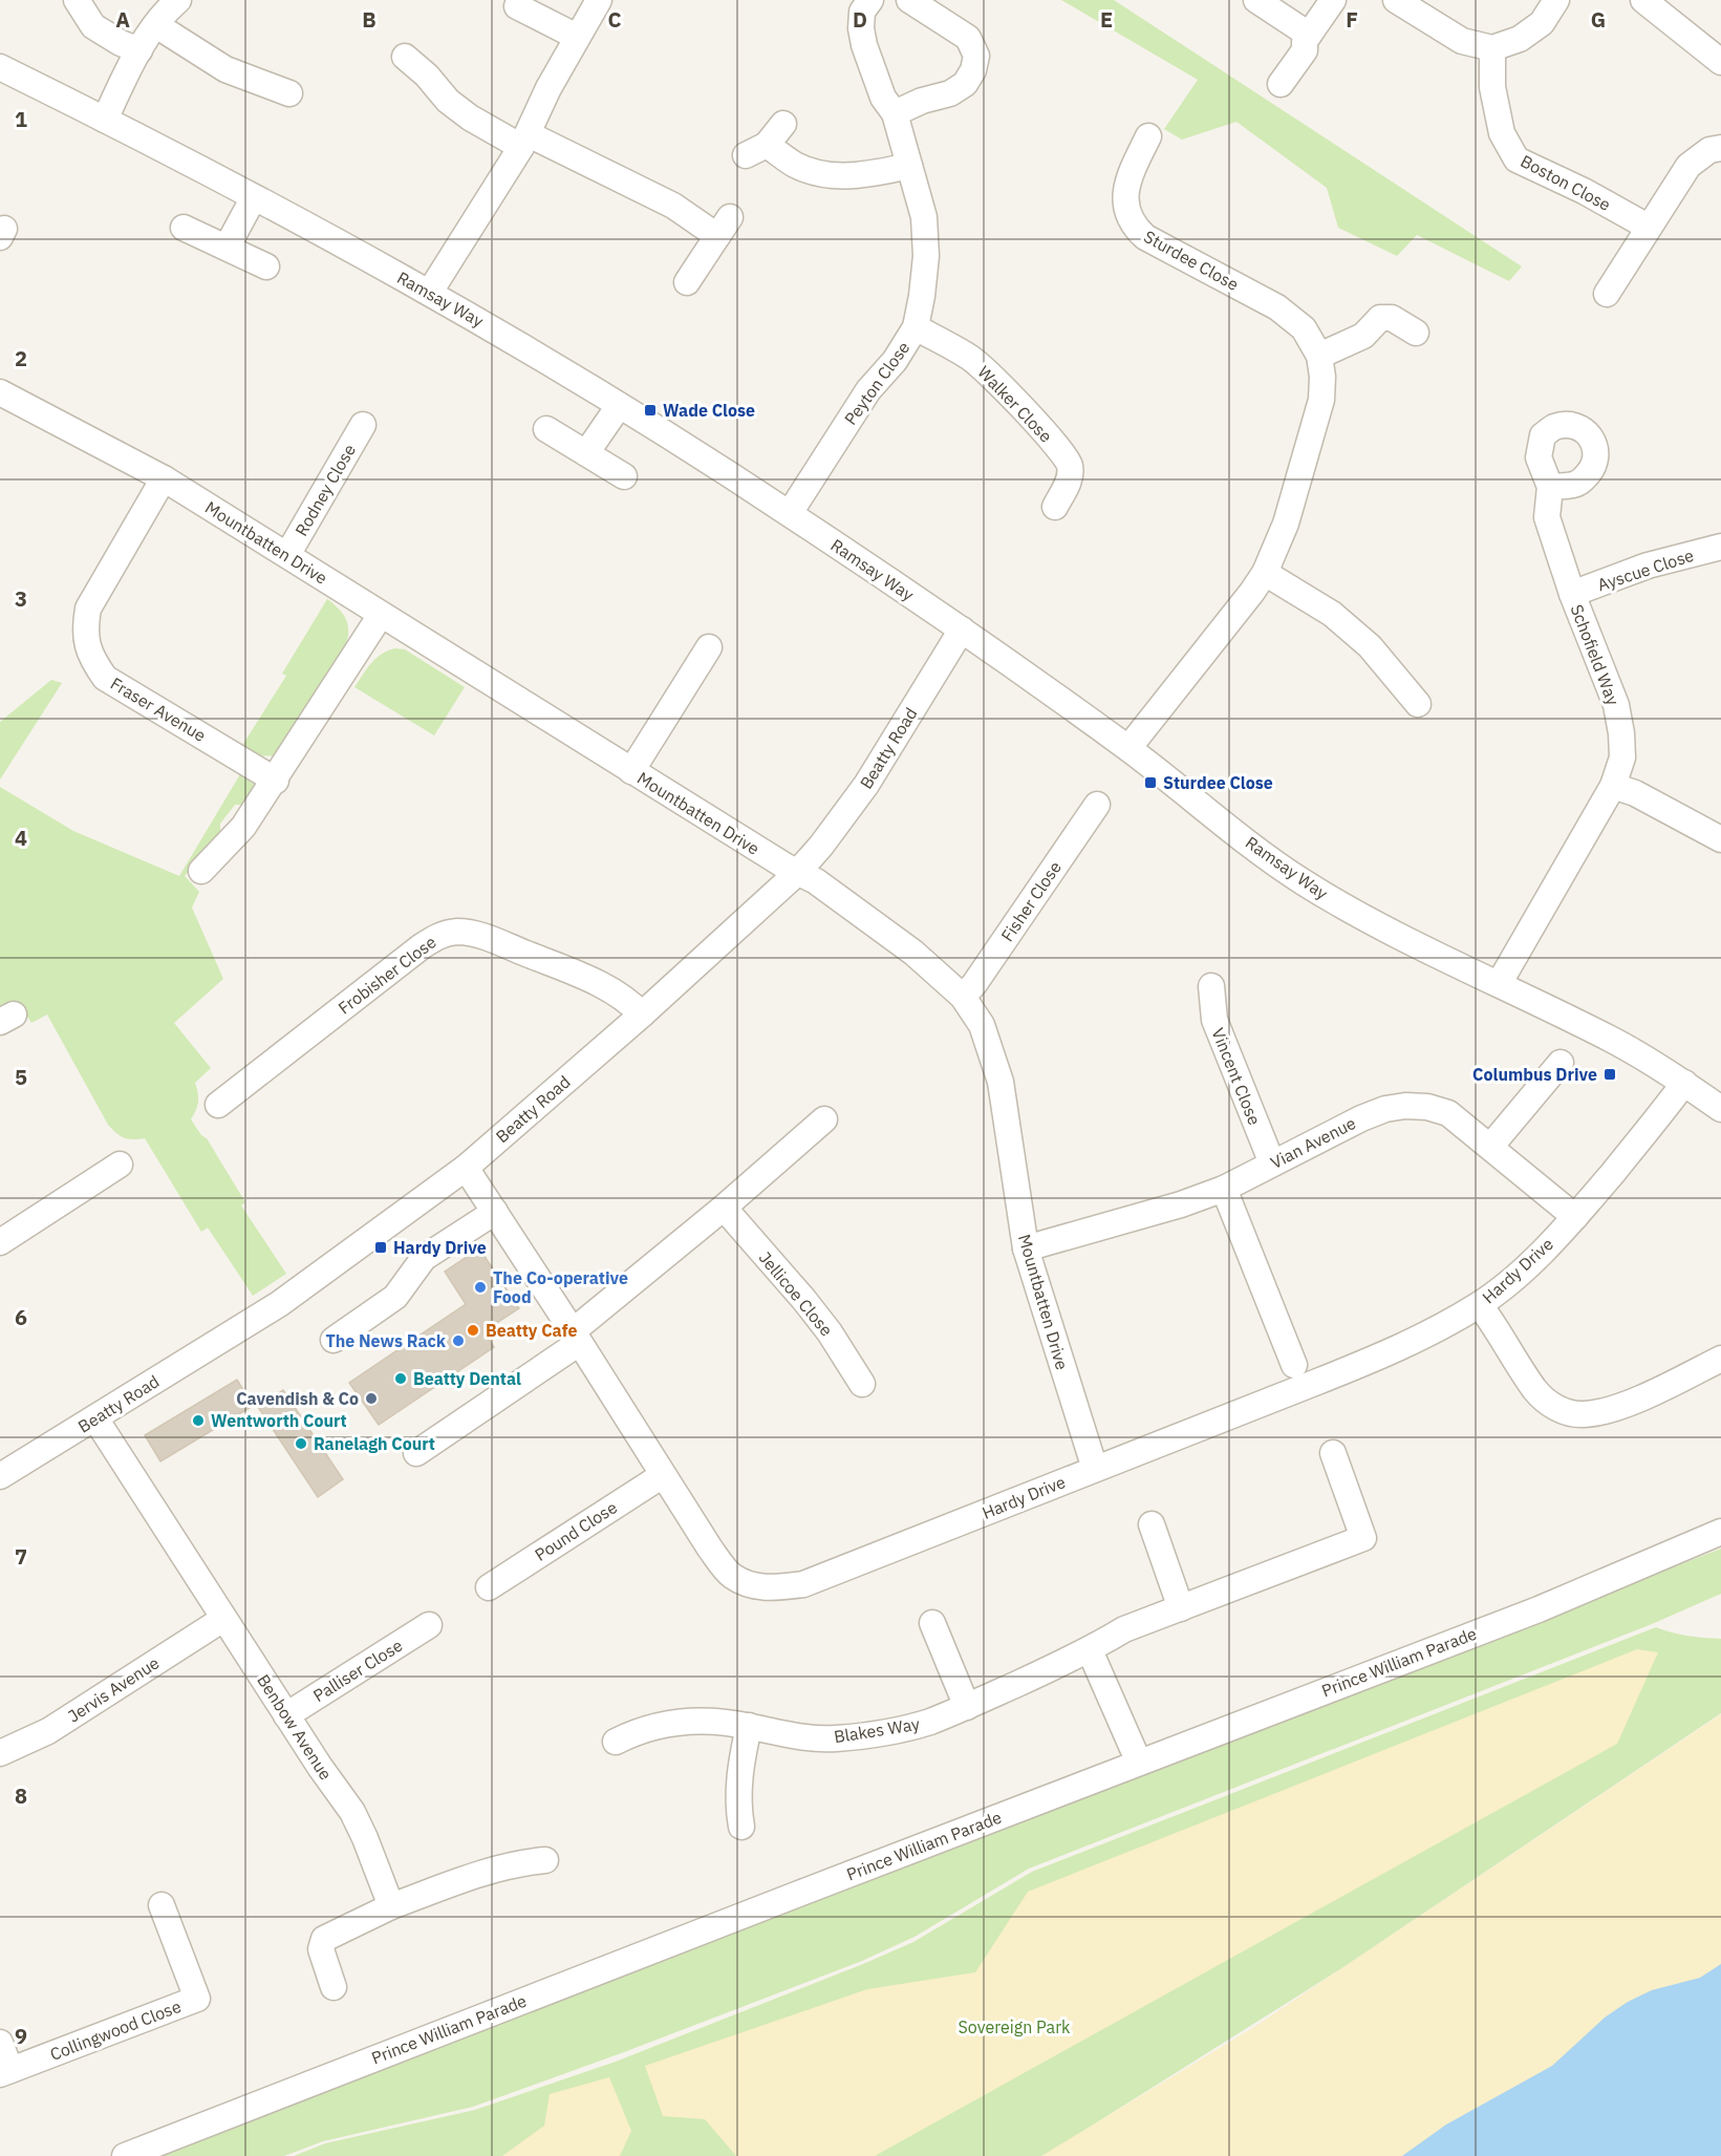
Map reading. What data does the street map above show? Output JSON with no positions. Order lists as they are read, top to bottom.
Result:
{
  "streets": {
    "street": [
      "Boston Close",
      "Sturdee Close",
      "Ramsay Way",
      "Peyton Close",
      "Walker Close",
      "Rodney Close",
      "Mountbatten Drive",
      "Ayscue Close",
      "Schofield Way",
      "Fraser Avenue",
      "Beatty Road",
      "Fisher Close",
      "Frobisher Close",
      "Vincent Close",
      "Vian Avenue",
      "Hardy Drive",
      "Jellicoe Close",
      "Pound Close",
      "Prince William Parade",
      "Palliser Close",
      "Jervis Avenue",
      "Benbow Avenue",
      "Blakes Way",
      "Collingwood Close"
    ]
  },
  "crossings": [
    ["Sturdee Close", "Ramsay Way"],
    ["Ramsay Way", "Peyton Close"],
    ["Ramsay Way", "Schofield Way"],
    ["Ramsay Way", "Beatty Road"],
    ["Ramsay Way", "Hardy Drive"],
    ["Peyton Close", "Walker Close"],
    ["Rodney Close", "Mountbatten Drive"],
    ["Mountbatten Drive", "Fraser Avenue"],
    ["Mountbatten Drive", "Beatty Road"],
    ["Mountbatten Drive", "Fisher Close"],
    ["Mountbatten Drive", "Vian Avenue"],
    ["Mountbatten Drive", "Hardy Drive"],
    ["Ayscue Close", "Schofield Way"],
    ["Beatty Road", "Frobisher Close"],
    ["Beatty Road", "Hardy Drive"],
    ["Beatty Road", "Benbow Avenue"],
    ["Vincent Close", "Vian Avenue"],
    ["Vian Avenue", "Hardy Drive"],
    ["Hardy Drive", "Pound Close"],
    ["Palliser Close", "Benbow Avenue"],
    ["Jervis Avenue", "Benbow Avenue"]
  ],
  "parks": ["Sovereign Park"],
  "places": {
    "transit": [
      "Wade Close",
      "Sturdee Close",
      "Columbus Drive",
      "Hardy Drive"
    ],
    "other": [
      "The Co-operative Food",
      "Beatty Cafe",
      "The News Rack",
      "Beatty Dental",
      "Cavendish & Co",
      "Wentworth Court",
      "Ranelagh Court"
    ]
  },
  "grid": {
    "columns": [
      "A",
      "B",
      "C",
      "D",
      "E",
      "F",
      "G"
    ],
    "rows": [
      "1",
      "2",
      "3",
      "4",
      "5",
      "6",
      "7",
      "8",
      "9"
    ]
  }
}
